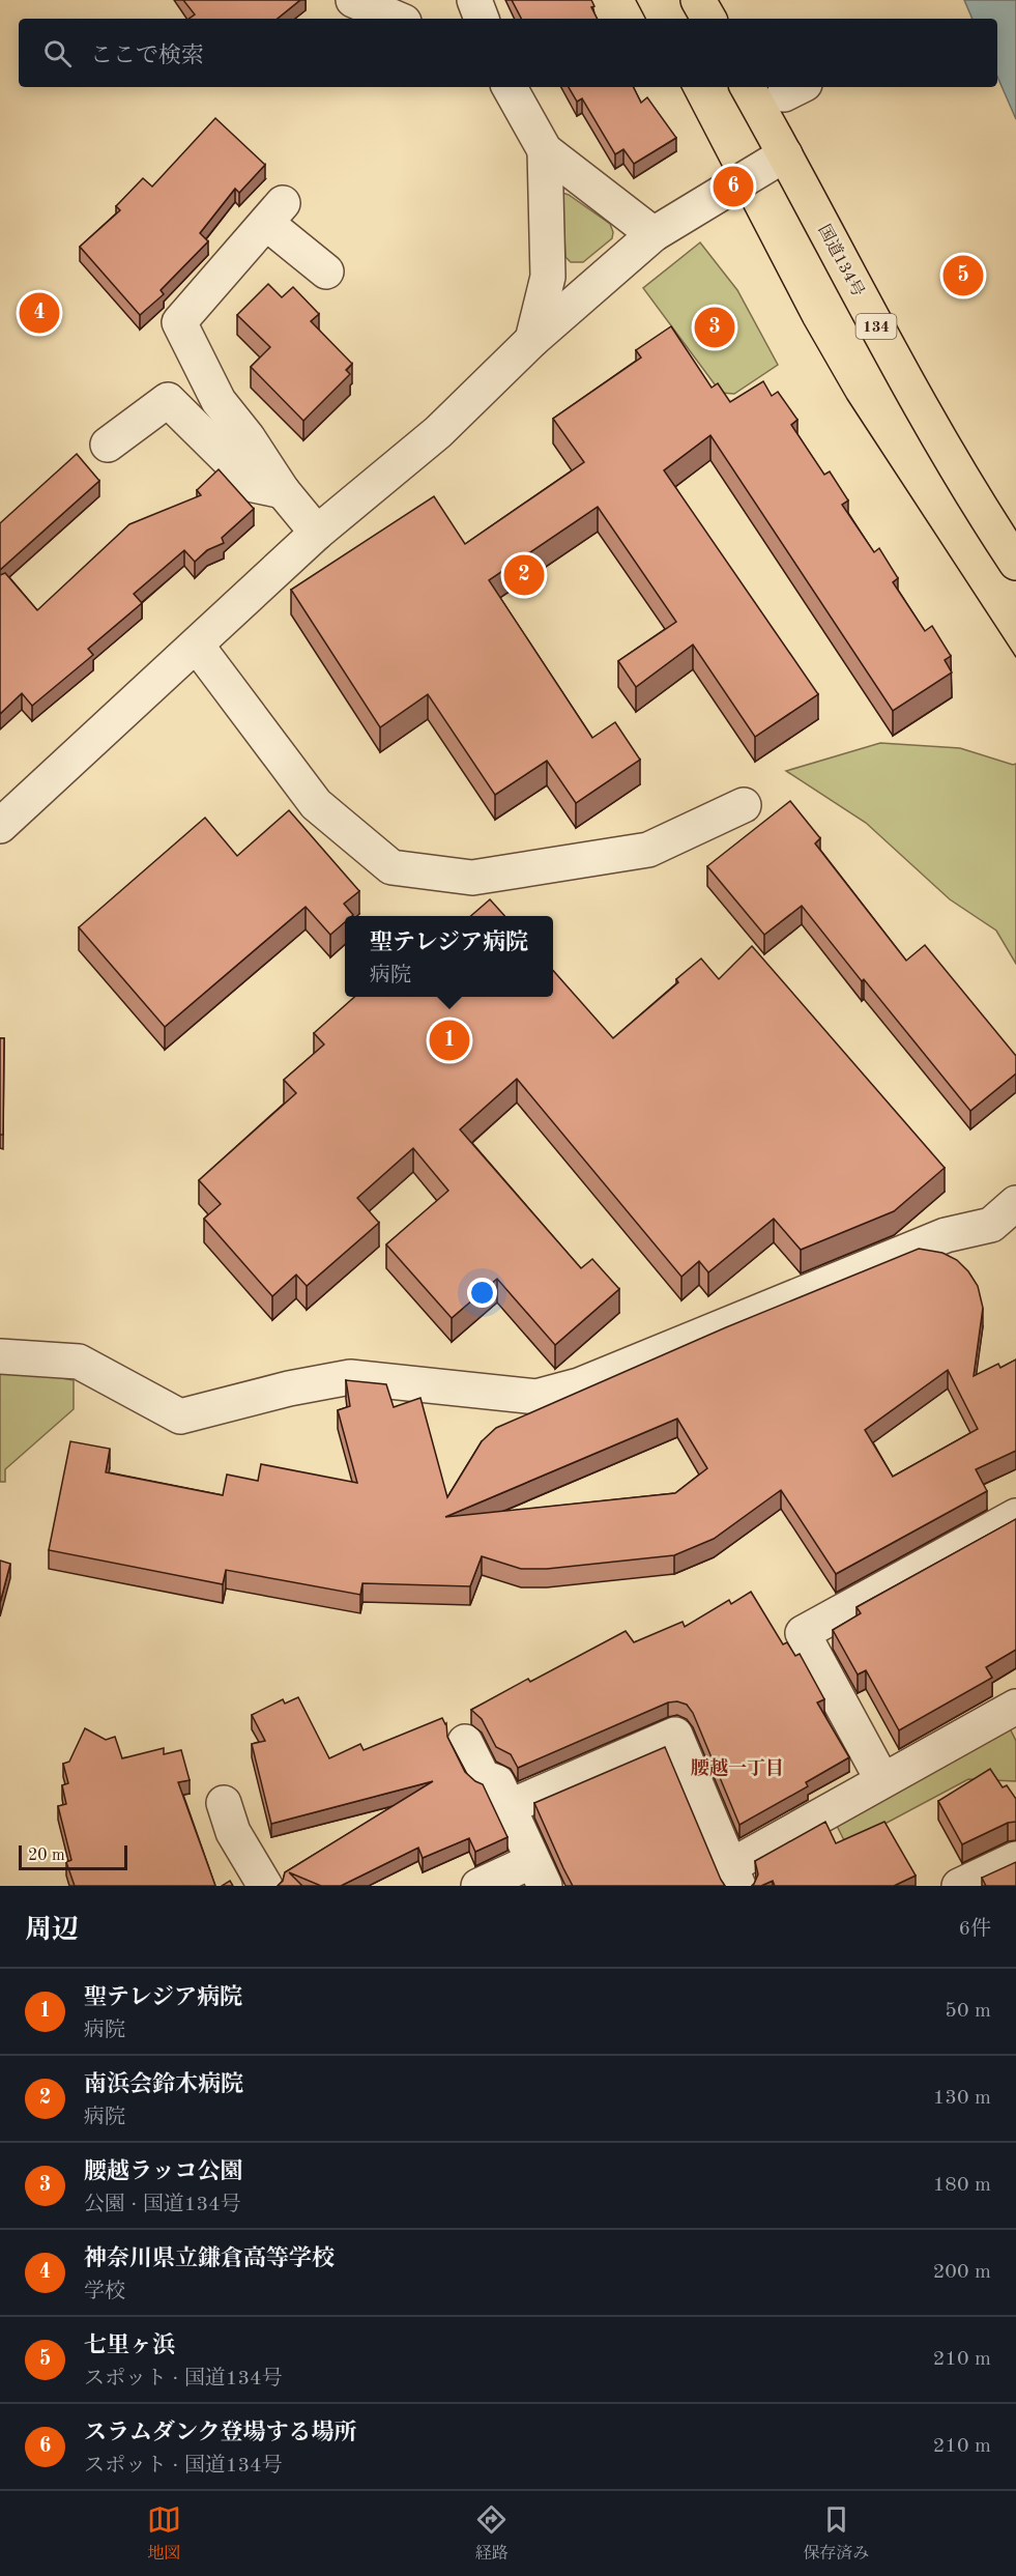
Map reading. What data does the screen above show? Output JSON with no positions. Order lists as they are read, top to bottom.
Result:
{
  "streets": {
    "highway": ["国道134号", "134"]
  },
  "districts": ["腰越一丁目"],
  "scale_bar": "20 m",
  "page": {
    "search": "ここで検索",
    "pins": [
      "6",
      "5",
      "4",
      "3",
      "2",
      "1"
    ],
    "popup": ["聖テレジア病院", "病院"],
    "scale": "20 m",
    "heading": ["周辺", "6件"],
    "list": [
      {
        "mark": "1",
        "name": "聖テレジア病院",
        "note": "病院",
        "value": "50 m"
      },
      {
        "mark": "2",
        "name": "南浜会鈴木病院",
        "note": "病院",
        "value": "130 m"
      },
      {
        "mark": "3",
        "name": "腰越ラッコ公園",
        "note": "公園 · 国道134号",
        "value": "180 m"
      },
      {
        "mark": "4",
        "name": "神奈川県立鎌倉高等学校",
        "note": "学校",
        "value": "200 m"
      },
      {
        "mark": "5",
        "name": "七里ヶ浜",
        "note": "スポット · 国道134号",
        "value": "210 m"
      },
      {
        "mark": "6",
        "name": "スラムダンク登場する場所",
        "note": "スポット · 国道134号",
        "value": "210 m"
      }
    ],
    "nav": ["地図", "経路", "保存済み"]
  }
}
